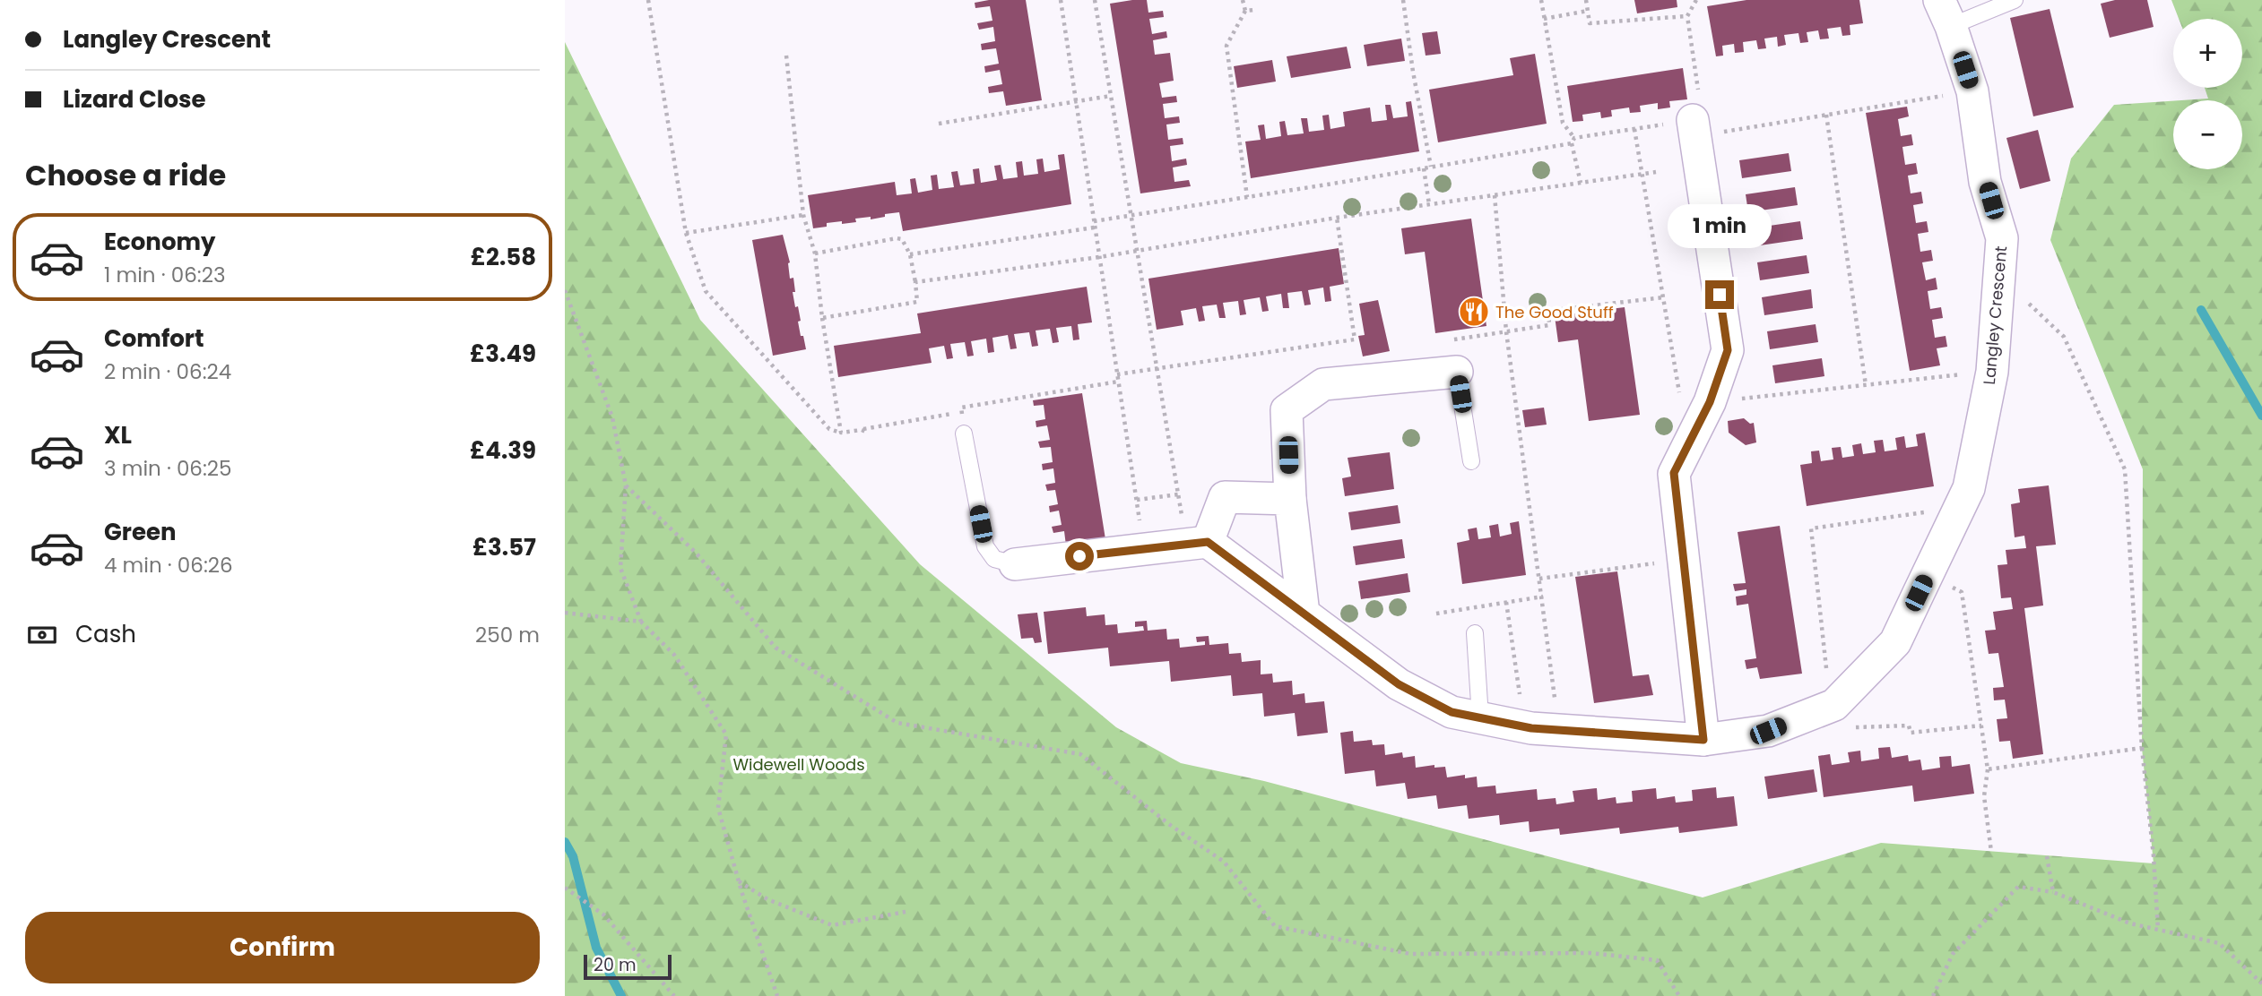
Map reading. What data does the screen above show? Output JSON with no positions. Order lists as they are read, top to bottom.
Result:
{
  "streets": {
    "street": ["Langley Crescent"]
  },
  "parks": ["Widewell Woods"],
  "places": {
    "restaurant": ["The Good Stuff"]
  },
  "scale_bar": "20 m",
  "page": {
    "banner": ["Langley Crescent", "Lizard Close"],
    "map_buttons": ["+", "−"],
    "heading": "Choose a ride",
    "bubble": "1 min",
    "list": [
      {
        "name": "Economy",
        "note": "1 min · 06:23",
        "value": "£2.58"
      },
      {
        "name": "Comfort",
        "note": "2 min · 06:24",
        "value": "£3.49"
      },
      {
        "name": "XL",
        "note": "3 min · 06:25",
        "value": "£4.39"
      },
      {
        "name": "Green",
        "note": "4 min · 06:26",
        "value": "£3.57"
      }
    ],
    "pay": ["Cash", "250 m"],
    "buttons": "Confirm",
    "scale": "20 m"
  }
}
